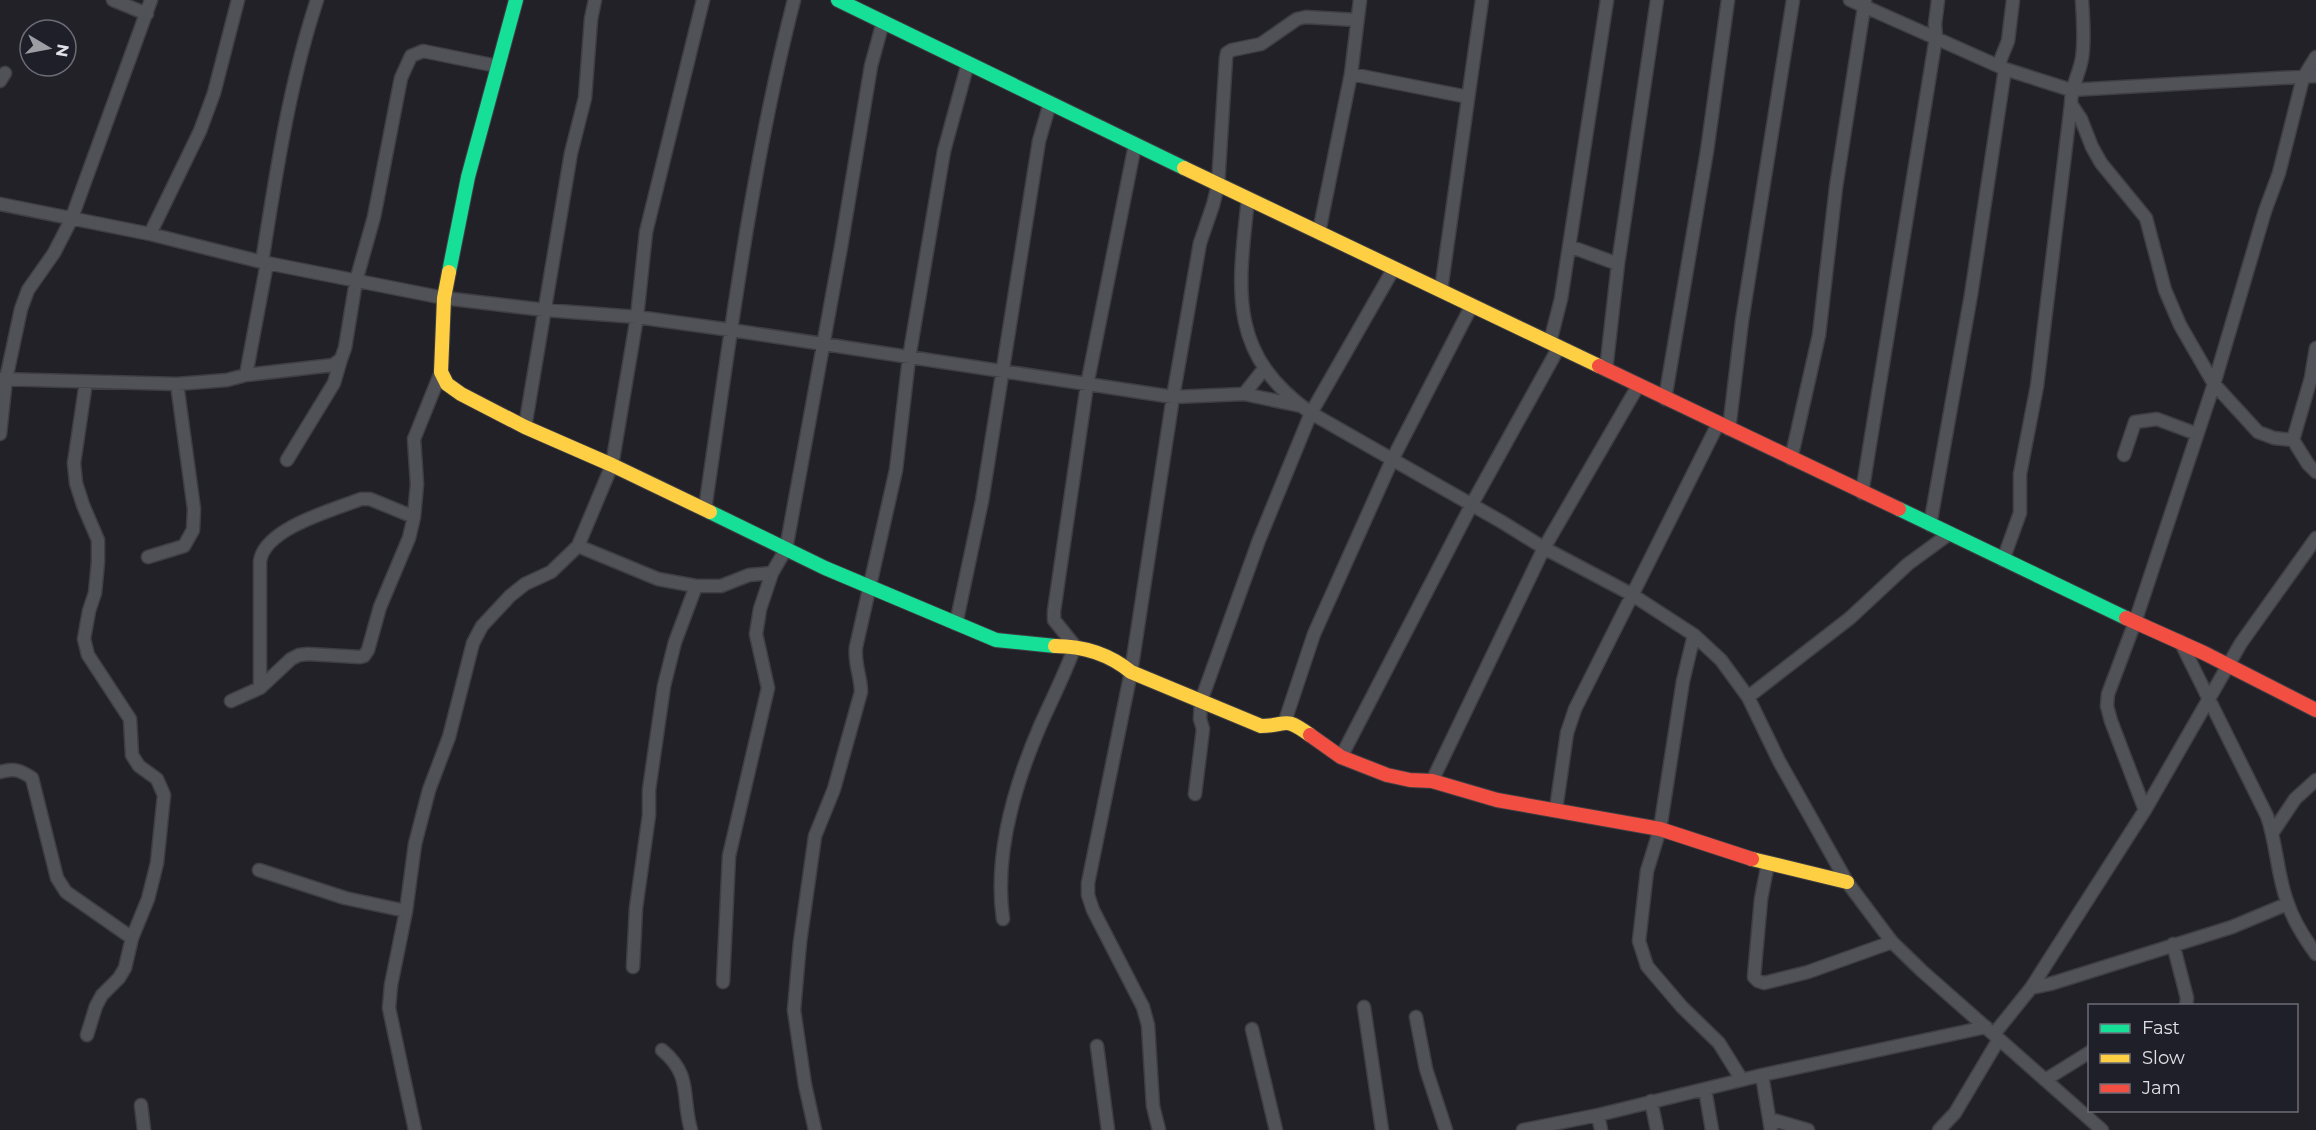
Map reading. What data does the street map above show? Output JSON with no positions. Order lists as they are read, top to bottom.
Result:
{
  "legend": ["Fast", "Slow", "Jam"],
  "north": "right"
}
